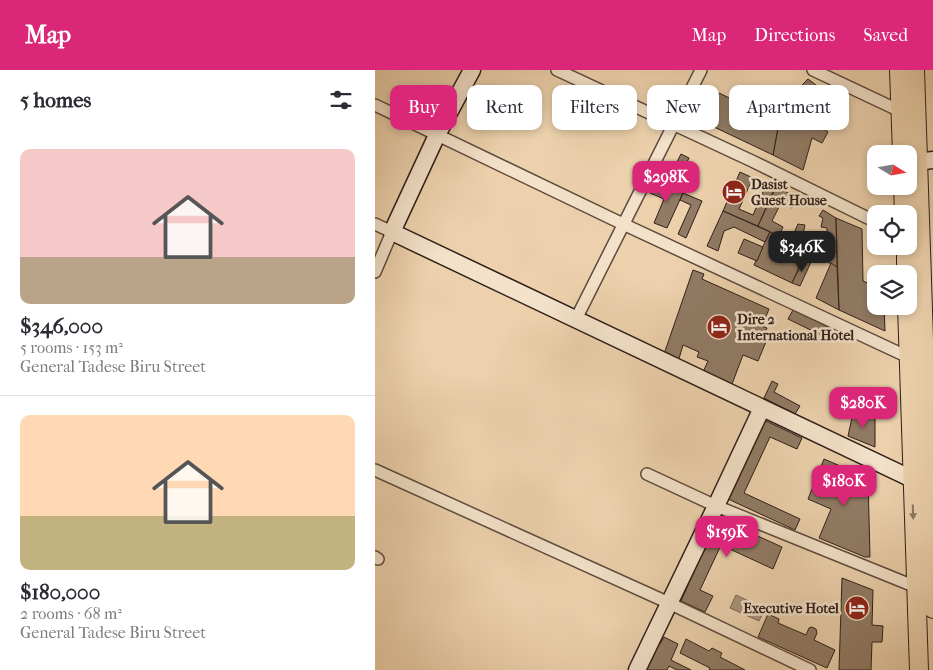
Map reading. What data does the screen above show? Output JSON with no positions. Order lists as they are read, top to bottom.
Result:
{
  "places": {
    "hotel": ["Dasist Guest House", "Dire 2 International Hotel", "Executive Hotel"]
  },
  "north": "right",
  "page": {
    "header": "Map",
    "nav": ["Map", "Directions", "Saved"],
    "heading": "5 homes",
    "chip": [
      "Buy",
      "Rent",
      "Filters",
      "New",
      "Apartment"
    ],
    "list": [
      {
        "name": "$346,000",
        "note": "5 rooms · 153 m² · General Tadese Biru Street"
      },
      {
        "name": "$180,000",
        "note": "2 rooms · 68 m² · General Tadese Biru Street"
      }
    ],
    "price": [
      "$298K",
      "$346K",
      "$280K",
      "$180K",
      "$159K"
    ]
  }
}
